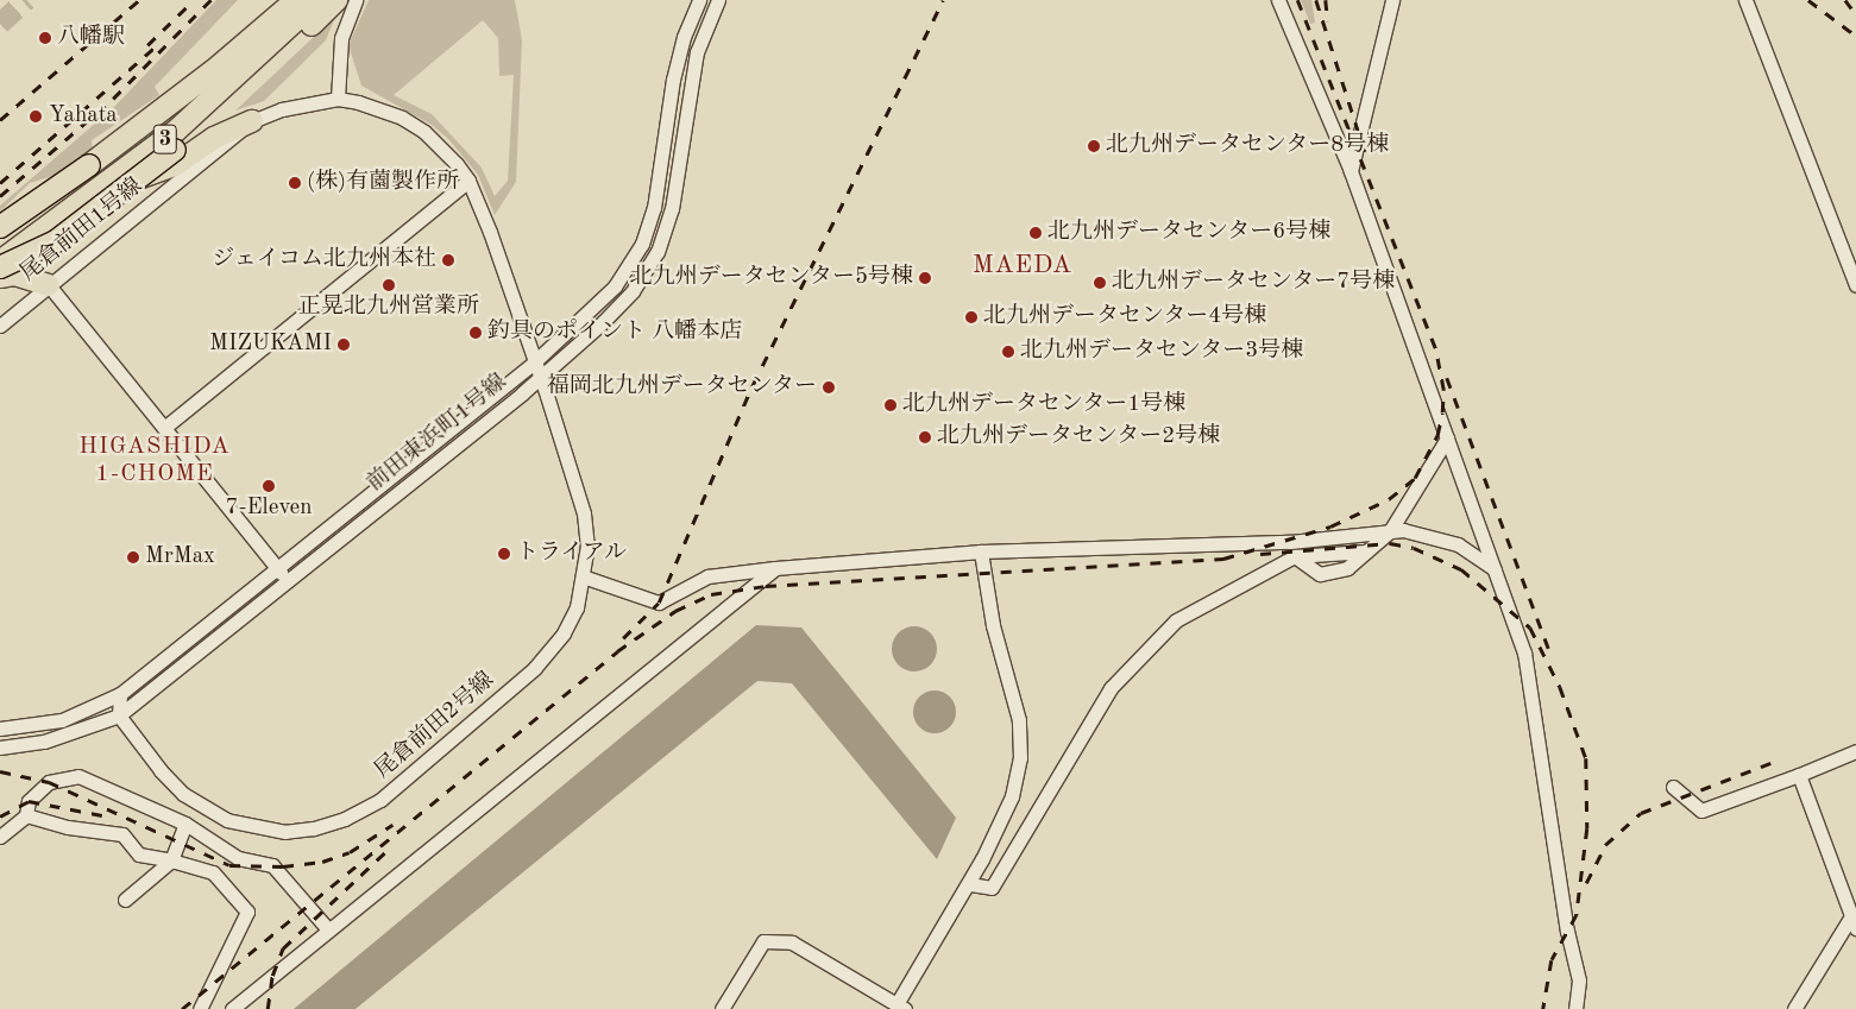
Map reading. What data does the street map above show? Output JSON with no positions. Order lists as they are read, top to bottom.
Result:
{
  "streets": {
    "highway": ["3"],
    "street": ["尾倉前田1号線", "前田東浜町1号線", "尾倉前田2号線"]
  },
  "crossings": [
    ["尾倉前田1号線", "前田東浜町1号線"],
    ["尾倉前田1号線", "尾倉前田2号線"],
    ["前田東浜町1号線", "尾倉前田2号線"]
  ],
  "districts": ["MAEDA", "HIGASHIDA 1-CHOME"],
  "places": [
    "八幡駅",
    "Yahata",
    "北九州データセンター8号棟",
    "(株)有薗製作所",
    "北九州データセンター6号棟",
    "ジェイコム北九州本社",
    "北九州データセンター5号棟",
    "北九州データセンター7号棟",
    "正晃北九州営業所",
    "北九州データセンター4号棟",
    "釣具のポイント 八幡本店",
    "MIZUKAMI",
    "北九州データセンター3号棟",
    "福岡北九州データセンター",
    "北九州データセンター1号棟",
    "北九州データセンター2号棟",
    "7-Eleven",
    "トライアル",
    "MrMax"
  ]
}
